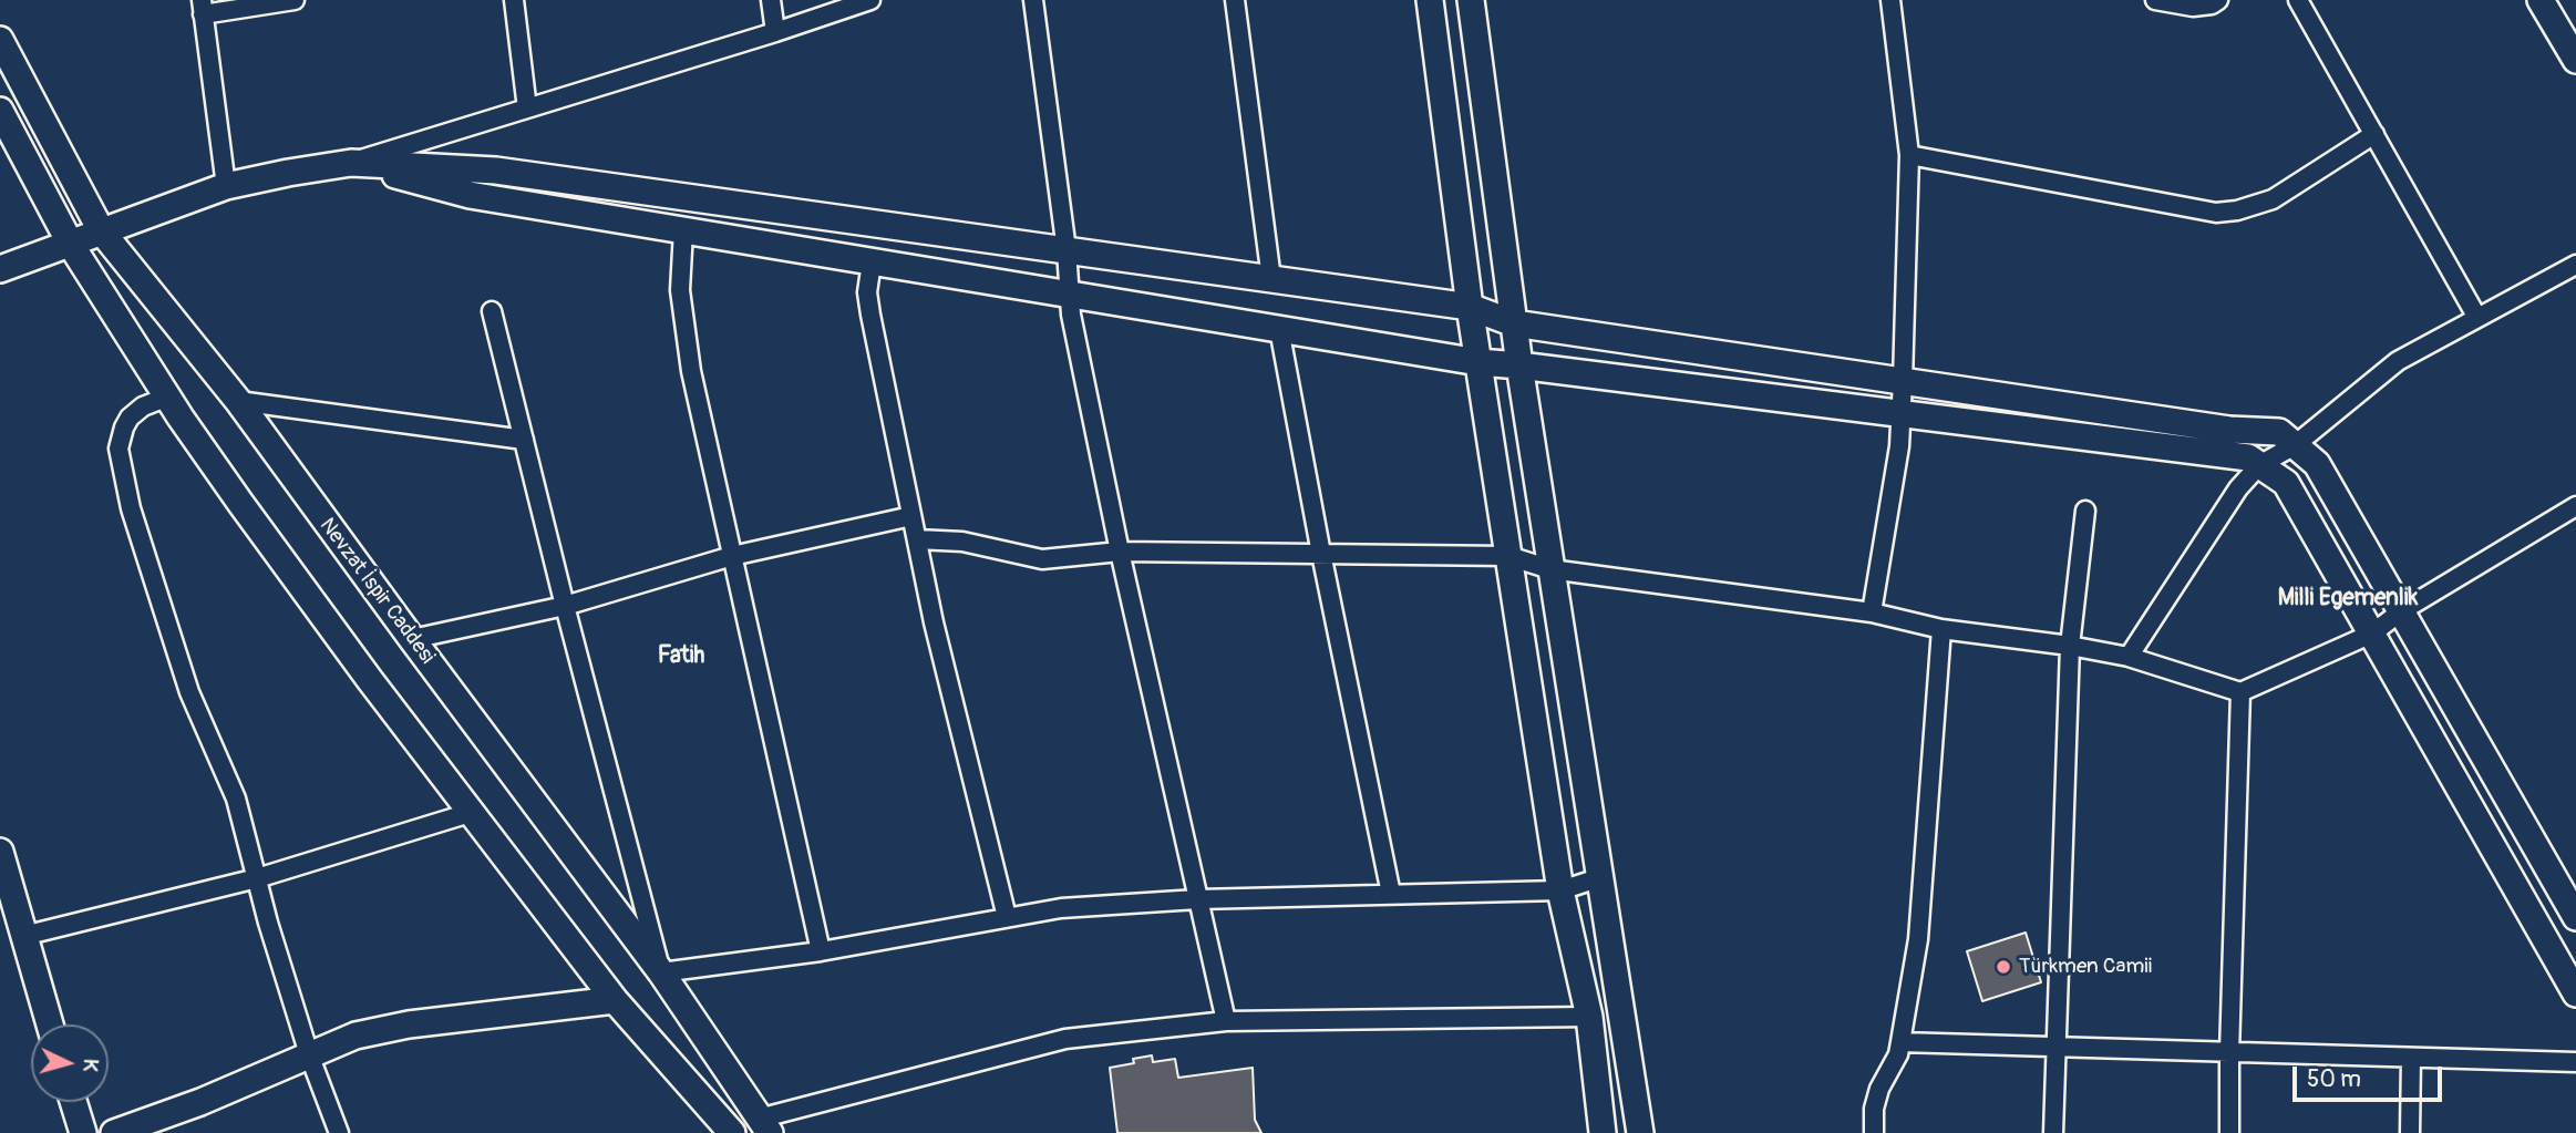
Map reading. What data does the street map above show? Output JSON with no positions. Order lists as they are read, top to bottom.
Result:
{
  "streets": {
    "main road": ["Nevzat İspir Caddesi"]
  },
  "districts": ["Milli Egemenlik", "Fatih"],
  "places": ["Türkmen Camii"],
  "scale_bar": "50 m",
  "north": "right"
}
